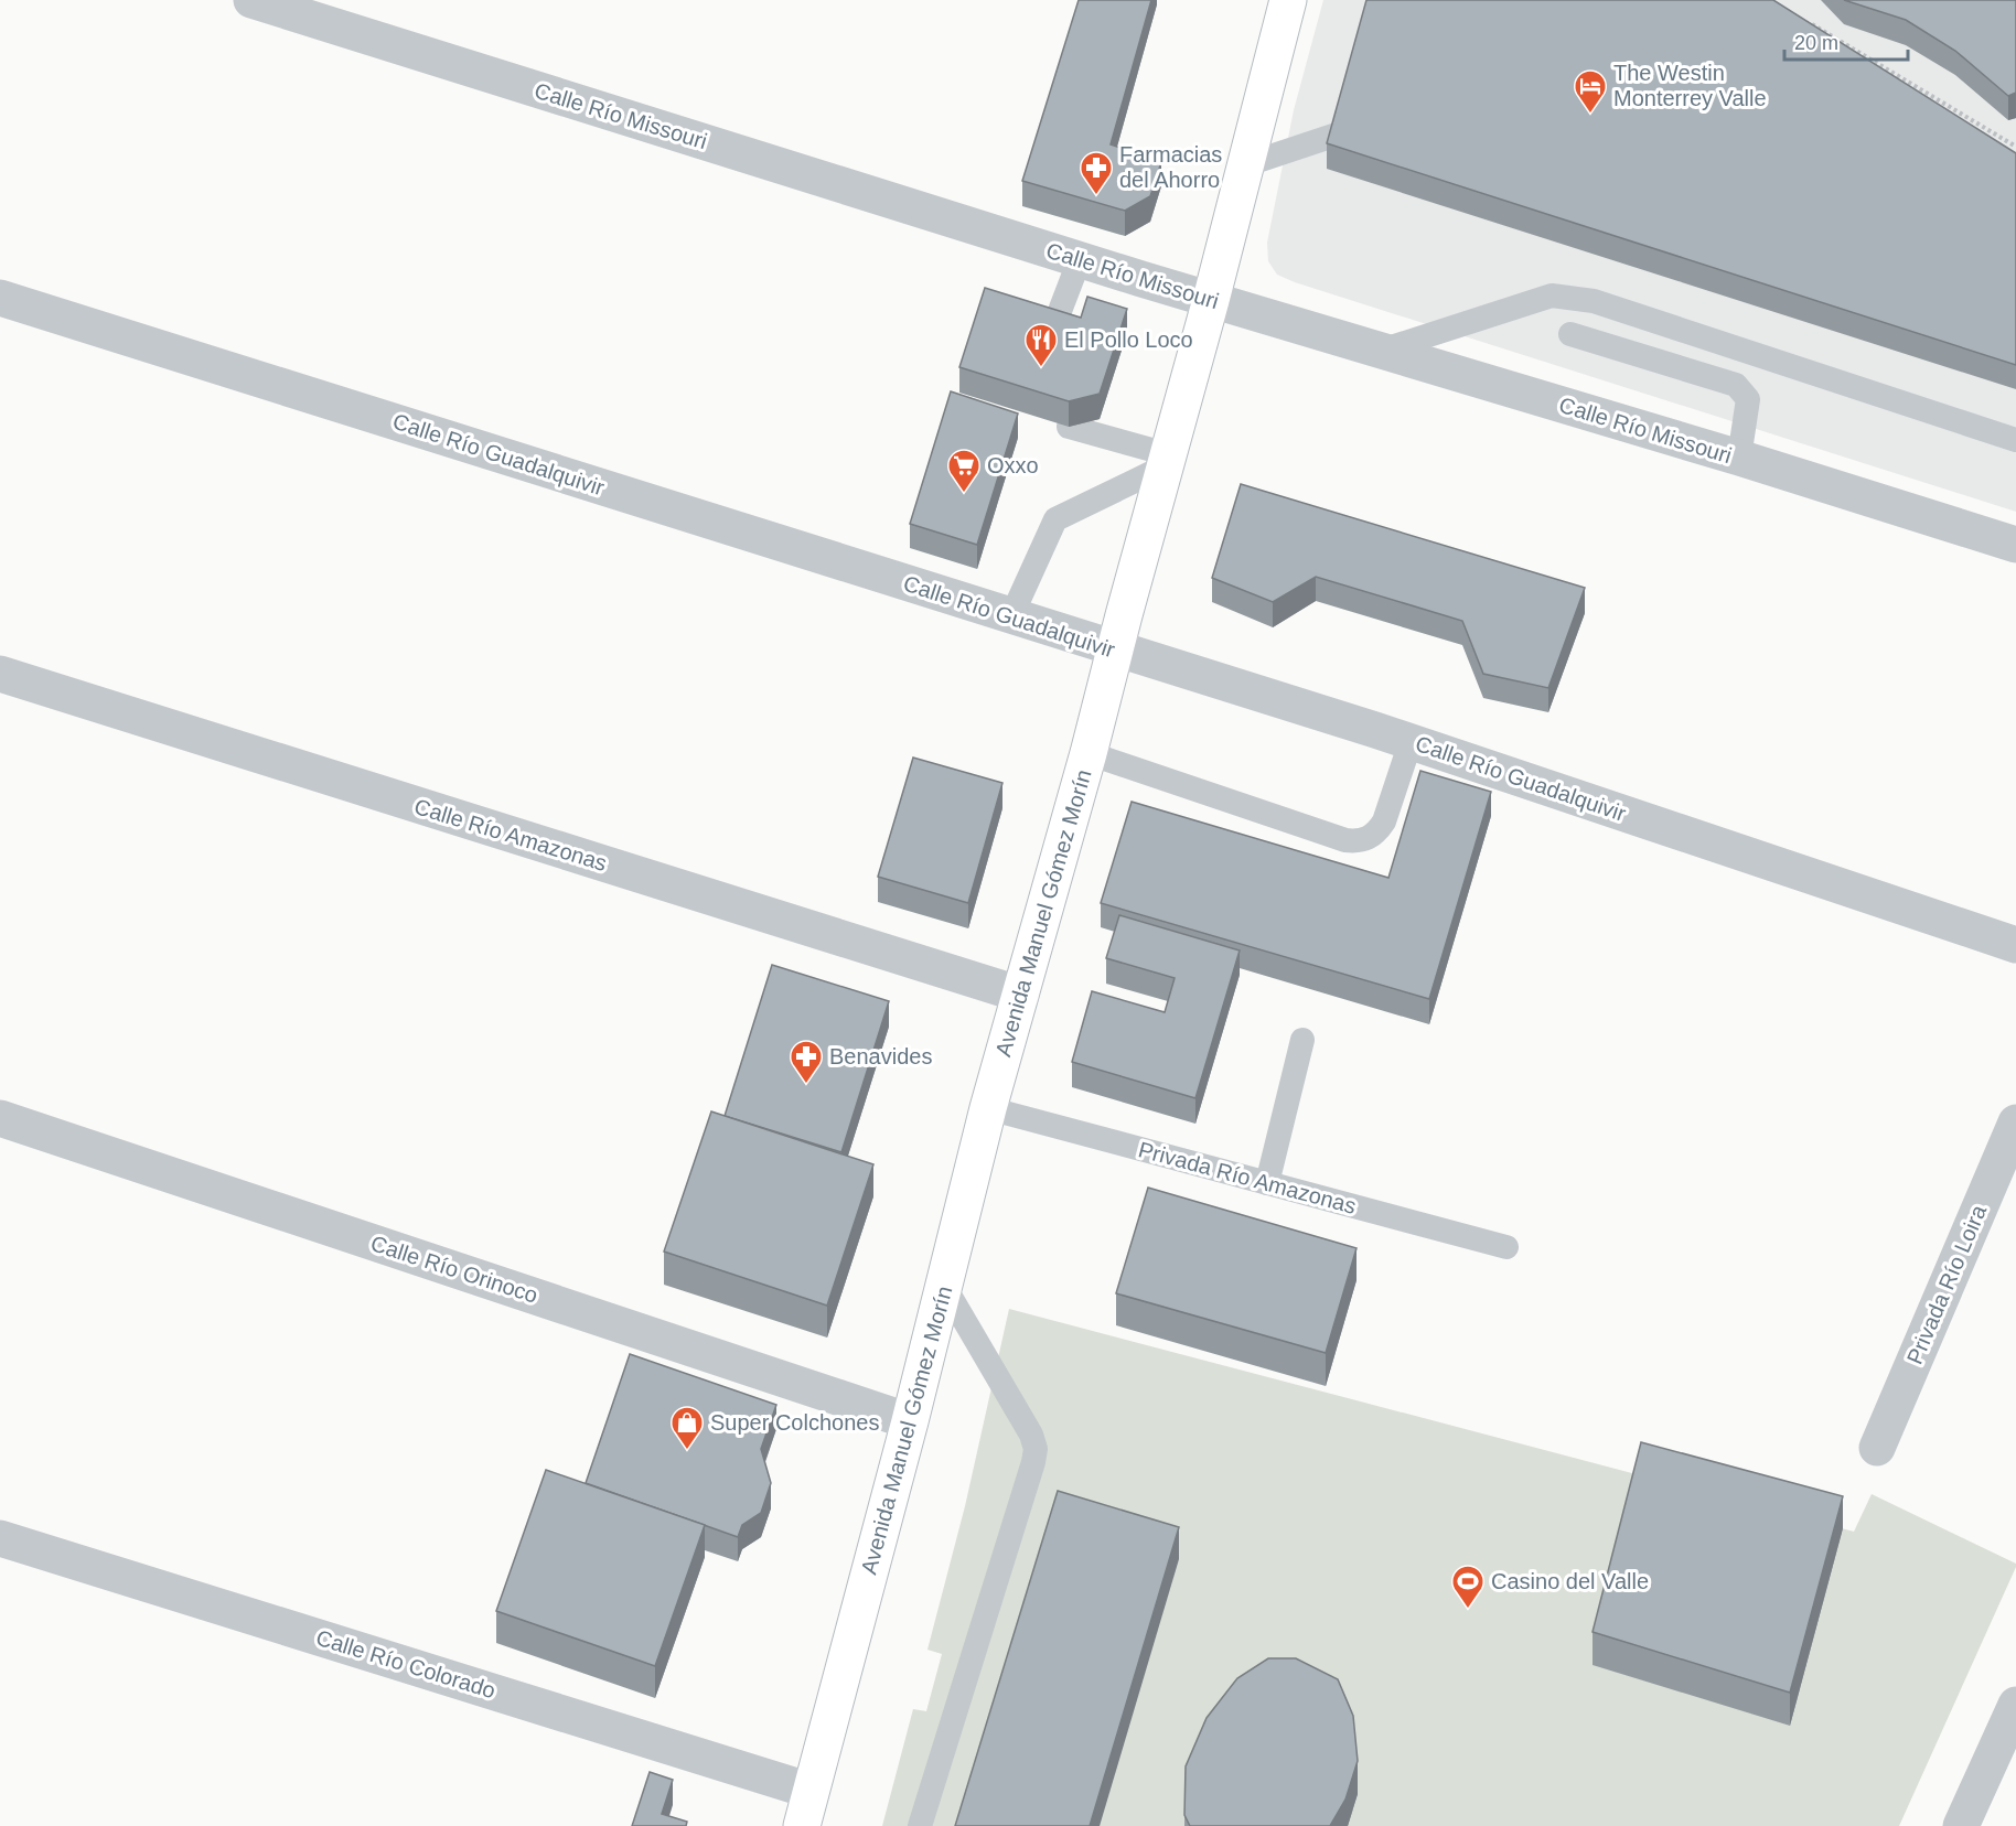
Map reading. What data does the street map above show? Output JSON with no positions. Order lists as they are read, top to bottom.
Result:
{
  "streets": {
    "main road": ["Avenida Manuel Gómez Morín"],
    "street": [
      "Calle Río Missouri",
      "Calle Río Guadalquivir",
      "Calle Río Amazonas",
      "Calle Río Orinoco",
      "Privada Río Loira",
      "Calle Río Colorado"
    ],
    "lane": ["Privada Río Amazonas"]
  },
  "crossings": [
    ["Calle Río Missouri", "Avenida Manuel Gómez Morín"],
    ["Calle Río Guadalquivir", "Avenida Manuel Gómez Morín"],
    ["Calle Río Amazonas", "Avenida Manuel Gómez Morín"],
    ["Avenida Manuel Gómez Morín", "Privada Río Amazonas"],
    ["Avenida Manuel Gómez Morín", "Calle Río Orinoco"],
    ["Avenida Manuel Gómez Morín", "Calle Río Colorado"]
  ],
  "places": {
    "hotel": ["The Westin Monterrey Valle"],
    "pharmacy": ["Farmacias del Ahorro", "Benavides"],
    "restaurant": ["El Pollo Loco"],
    "supermarket": ["Oxxo"],
    "shop": ["Super Colchones"],
    "sports": ["Casino del Valle"]
  },
  "scale_bar": "20 m"
}
